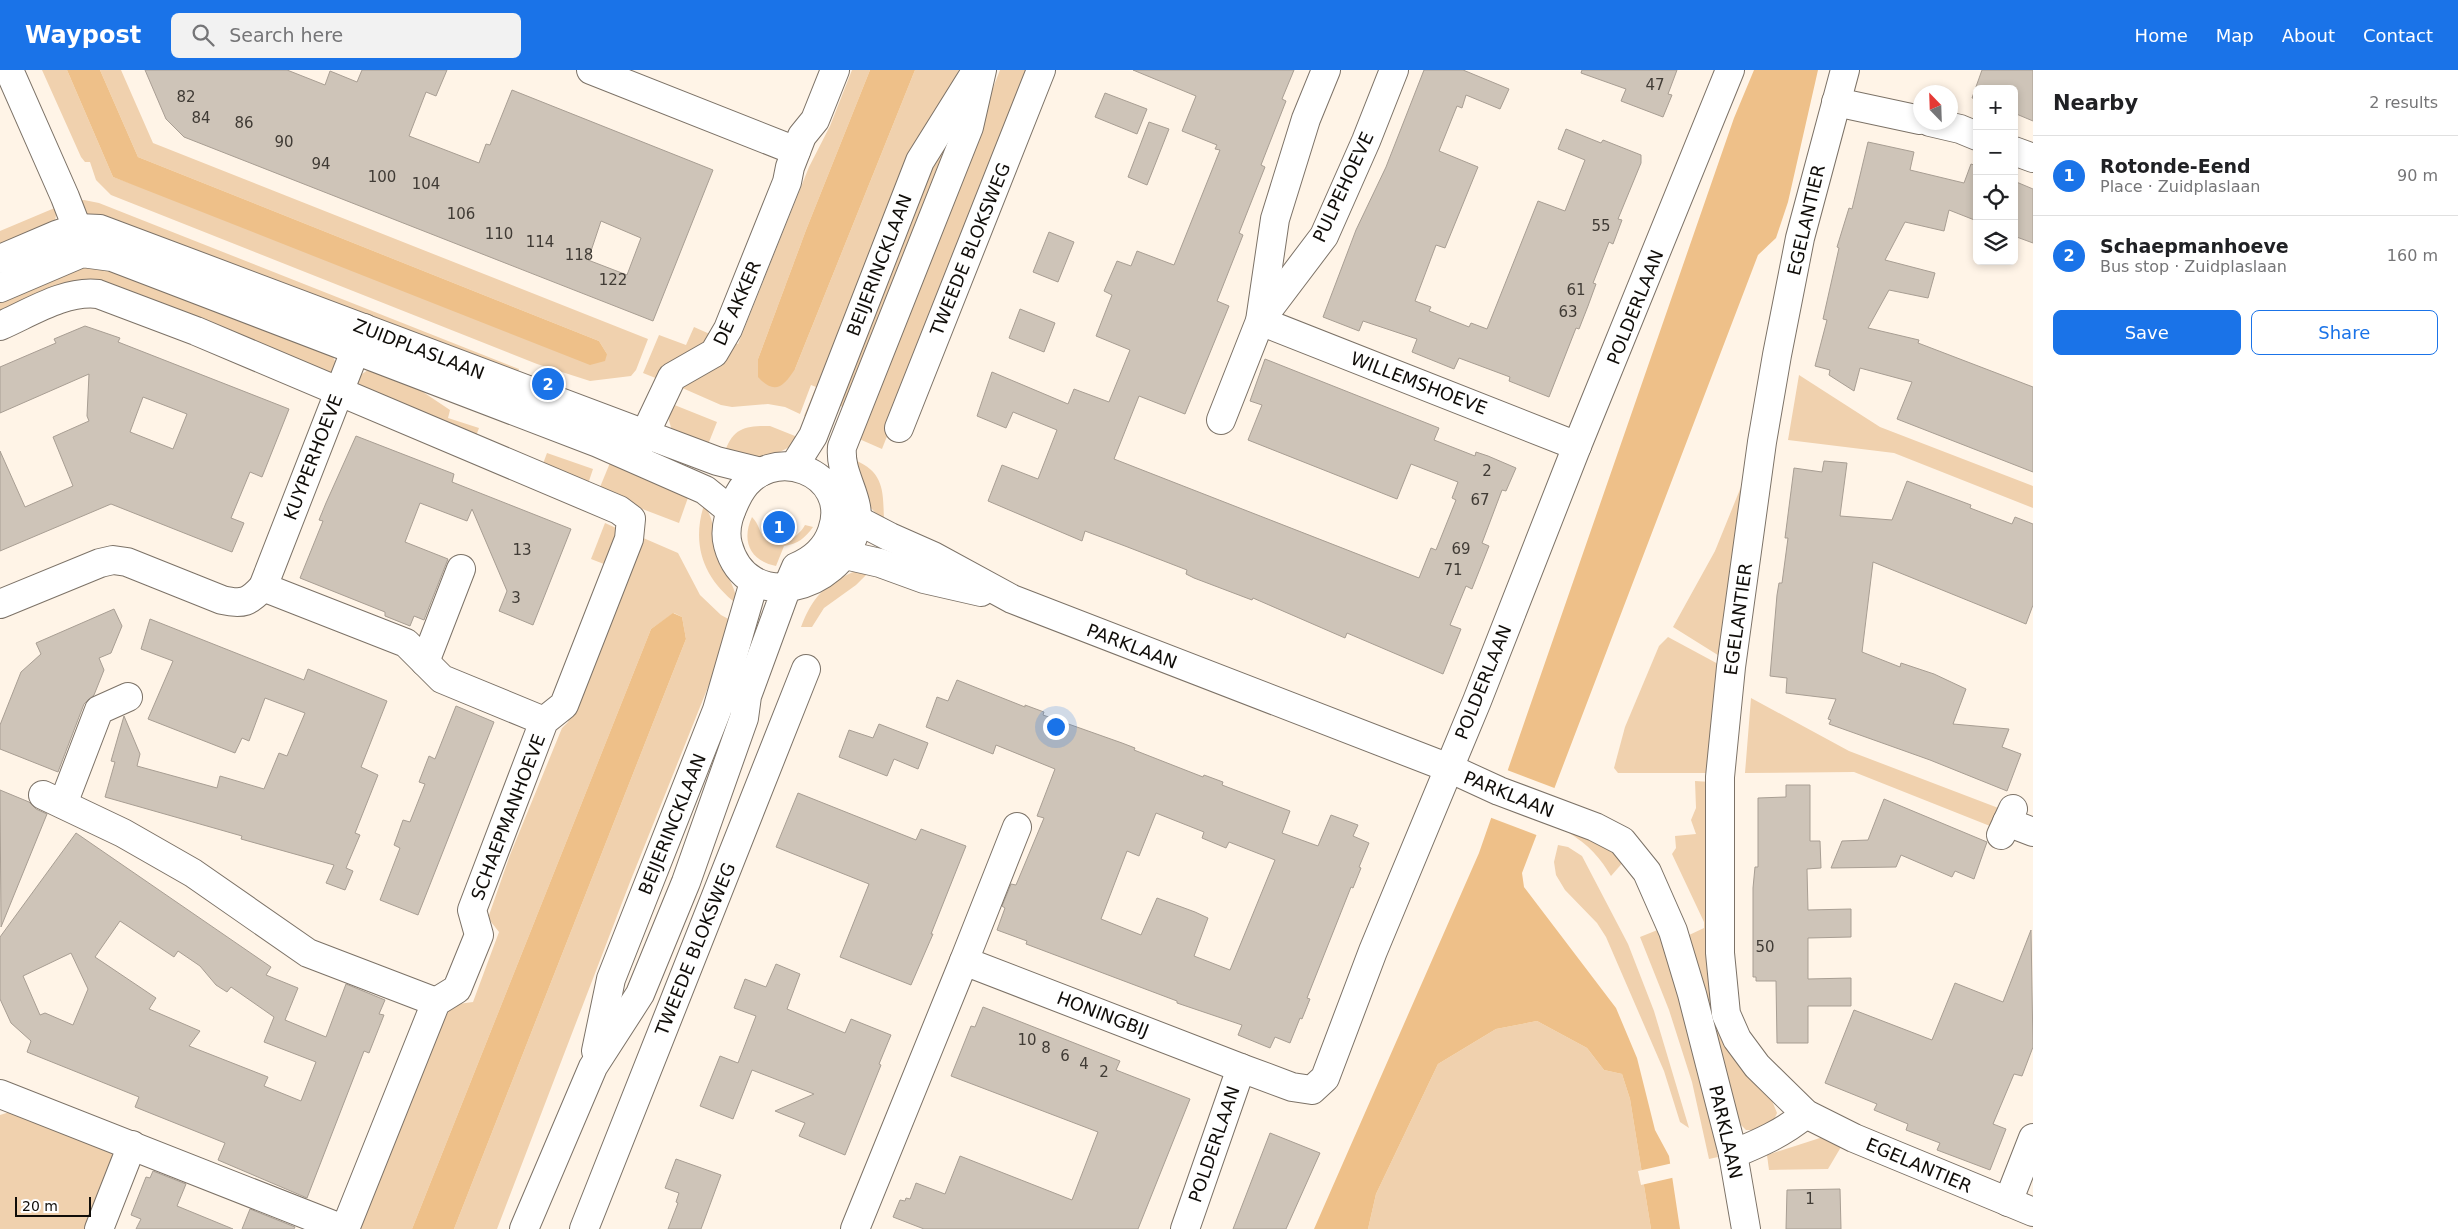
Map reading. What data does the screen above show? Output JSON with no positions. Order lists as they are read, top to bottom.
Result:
{
  "streets": {
    "street": [
      "PULPEHOEVE",
      "EGELANTIER",
      "TWEEDE BLOKSWEG",
      "BEIJERINCKLAAN",
      "DE AKKER",
      "POLDERLAAN",
      "ZUIDPLASLAAN",
      "WILLEMSHOEVE",
      "KUYPERHOEVE",
      "PARKLAAN",
      "SCHAEPMANHOEVE",
      "HONINGBIJ"
    ]
  },
  "crossings": [
    ["PULPEHOEVE", "WILLEMSHOEVE"],
    ["BEIJERINCKLAAN", "ZUIDPLASLAAN"],
    ["BEIJERINCKLAAN", "PARKLAAN"],
    ["DE AKKER", "ZUIDPLASLAAN"],
    ["POLDERLAAN", "WILLEMSHOEVE"],
    ["POLDERLAAN", "PARKLAAN"],
    ["POLDERLAAN", "HONINGBIJ"],
    ["ZUIDPLASLAAN", "KUYPERHOEVE"],
    ["ZUIDPLASLAAN", "PARKLAAN"],
    ["KUYPERHOEVE", "SCHAEPMANHOEVE"]
  ],
  "house_numbers": [
    "47",
    "82",
    "84",
    "86",
    "90",
    "94",
    "100",
    "104",
    "106",
    "55",
    "110",
    "114",
    "118",
    "122",
    "61",
    "63",
    "2",
    "67",
    "69",
    "13",
    "71",
    "3",
    "50",
    "10",
    "8",
    "6",
    "4",
    "2",
    "1"
  ],
  "scale_bar": "20 m",
  "north": "top left",
  "page": {
    "header": "Waypost",
    "search": "Search here",
    "nav": [
      "Home",
      "Map",
      "About",
      "Contact"
    ],
    "heading": ["Nearby", "2 results"],
    "map_buttons": ["+", "−"],
    "list": [
      {
        "mark": "1",
        "name": "Rotonde-Eend",
        "note": "Place · Zuidplaslaan",
        "value": "90 m"
      },
      {
        "mark": "2",
        "name": "Schaepmanhoeve",
        "note": "Bus stop · Zuidplaslaan",
        "value": "160 m"
      }
    ],
    "buttons": ["Save", "Share"],
    "pins": ["2", "1"],
    "scale": "20 m"
  }
}
